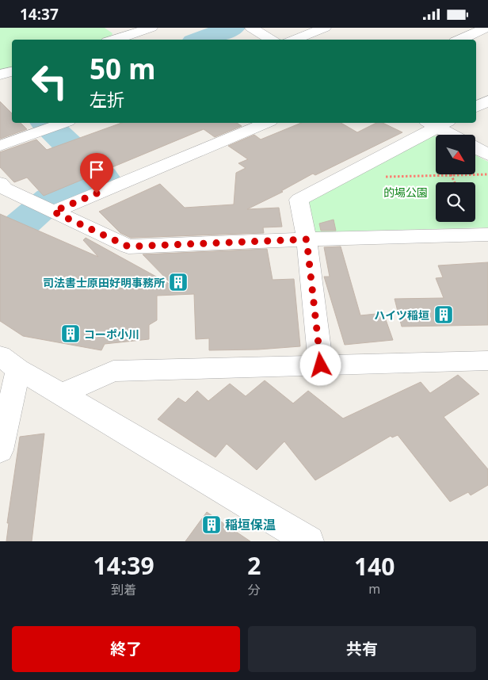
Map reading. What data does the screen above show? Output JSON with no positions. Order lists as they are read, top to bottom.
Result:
{
  "parks": ["的場公園"],
  "places": {
    "building": [
      "司法書士原田好明事務所",
      "ハイツ稲垣",
      "コーポ小川",
      "稲垣保温"
    ]
  },
  "north": "bottom right",
  "page": {
    "status": "14:37",
    "turn": ["50 m", "左折"],
    "eta": [
      "14:39",
      "到着",
      "2",
      "分",
      "140",
      "m"
    ],
    "buttons": ["終了", "共有"]
  }
}
